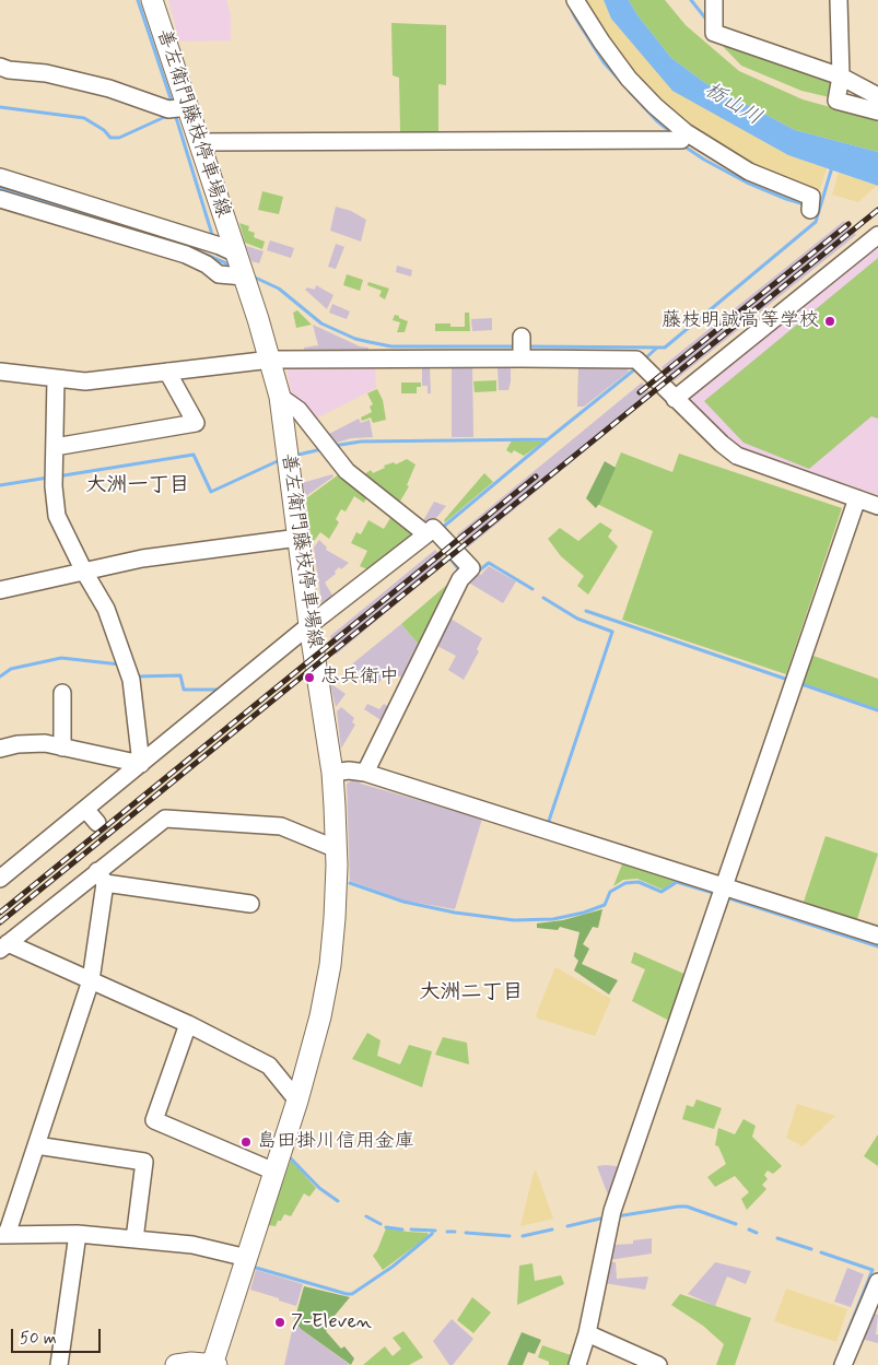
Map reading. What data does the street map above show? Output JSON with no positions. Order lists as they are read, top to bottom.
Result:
{
  "streets": {
    "main road": ["善左衛門藤枝停車場線"]
  },
  "districts": ["大洲一丁目", "大洲二丁目"],
  "water": ["栃山川"],
  "places": [
    "藤枝明誠高等学校",
    "忠兵衛中",
    "島田掛川信用金庫",
    "7-Eleven"
  ],
  "scale_bar": "50 m"
}
